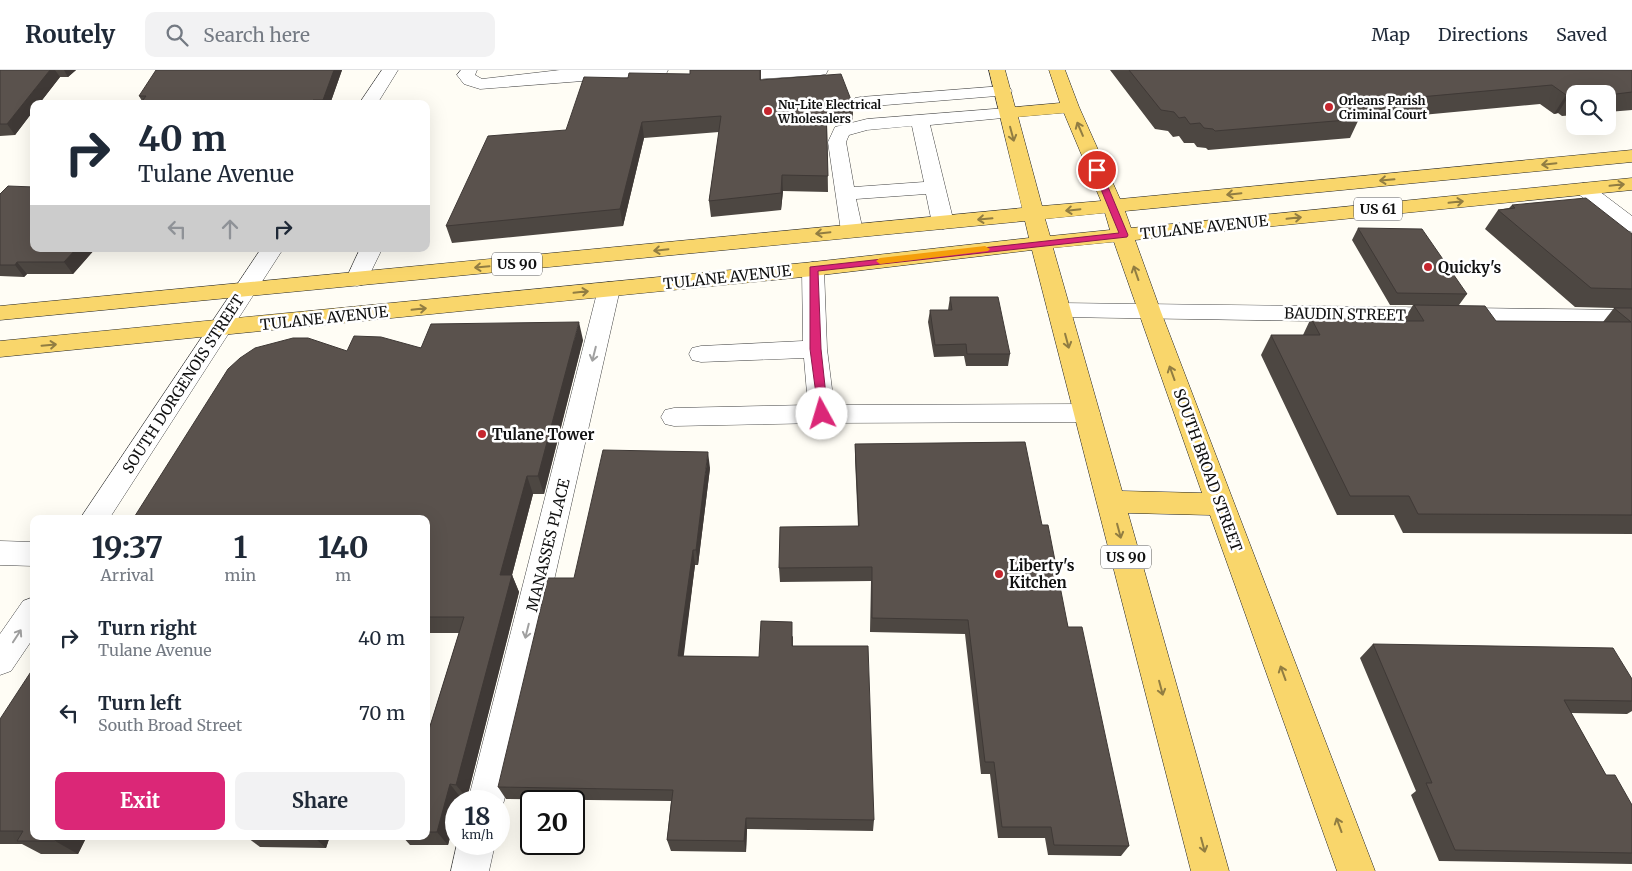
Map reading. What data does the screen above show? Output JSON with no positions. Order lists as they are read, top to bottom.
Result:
{
  "streets": {
    "main road": [
      "US 61",
      "TULANE AVENUE",
      "US 90",
      "SOUTH BROAD STREET"
    ],
    "street": ["BAUDIN STREET", "SOUTH DORGENOIS STREET", "MANASSES PLACE"]
  },
  "crossings": [
    ["TULANE AVENUE", "US 90"],
    ["TULANE AVENUE", "SOUTH DORGENOIS STREET"],
    ["TULANE AVENUE", "SOUTH BROAD STREET"],
    ["TULANE AVENUE", "MANASSES PLACE"],
    ["US 90", "BAUDIN STREET"],
    ["BAUDIN STREET", "SOUTH BROAD STREET"]
  ],
  "one_way": ["MANASSES PLACE"],
  "places": [
    "Orleans Parish Criminal Court",
    "Nu-Lite Electrical Wholesalers",
    "Quicky's",
    "Tulane Tower",
    "Liberty's Kitchen"
  ],
  "page": {
    "header": "Routely",
    "search": "Search here",
    "nav": ["Map", "Directions", "Saved"],
    "turn": ["40 m", "Tulane Avenue"],
    "eta": [
      "19:37",
      "Arrival",
      "1",
      "min",
      "140",
      "m"
    ],
    "list": [
      {
        "name": "Turn right",
        "note": "Tulane Avenue",
        "value": "40 m"
      },
      {
        "name": "Turn left",
        "note": "South Broad Street",
        "value": "70 m"
      }
    ],
    "buttons": ["Exit", "Share"],
    "speed": "18 km/h",
    "limit": "20"
  }
}
